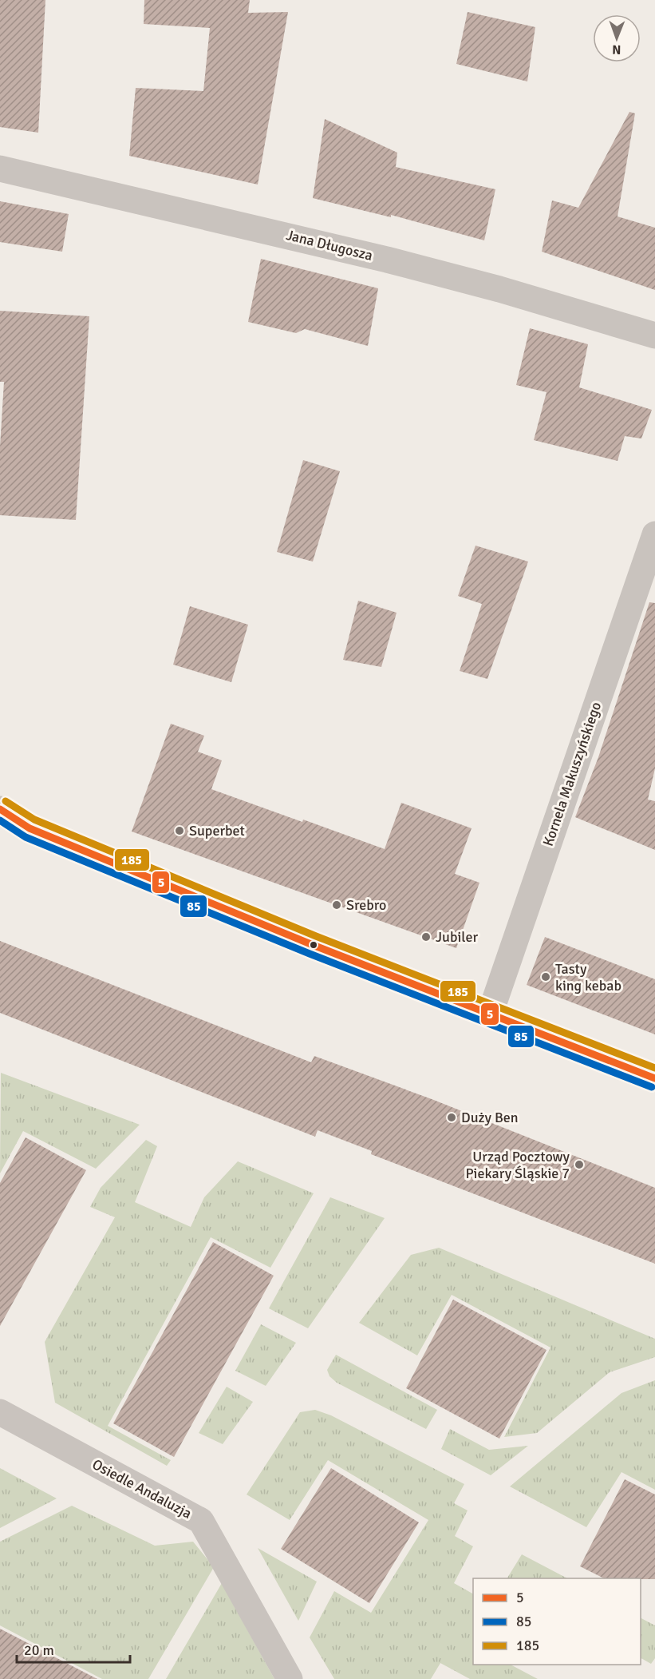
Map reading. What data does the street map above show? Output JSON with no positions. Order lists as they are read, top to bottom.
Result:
{
  "streets": {
    "street": ["Jana Długosza", "Kornela Makuszyńskiego", "Osiedle Andaluzja"]
  },
  "places": [
    "Superbet",
    "Srebro",
    "Jubiler",
    "Tasty king kebab",
    "Duży Ben",
    "Urząd Pocztowy Piekary Śląskie 7"
  ],
  "lines": ["transit line 185", "transit line 5", "transit line 85"],
  "legend": ["5", "85", "185"],
  "scale_bar": "20 m",
  "north": "bottom"
}
